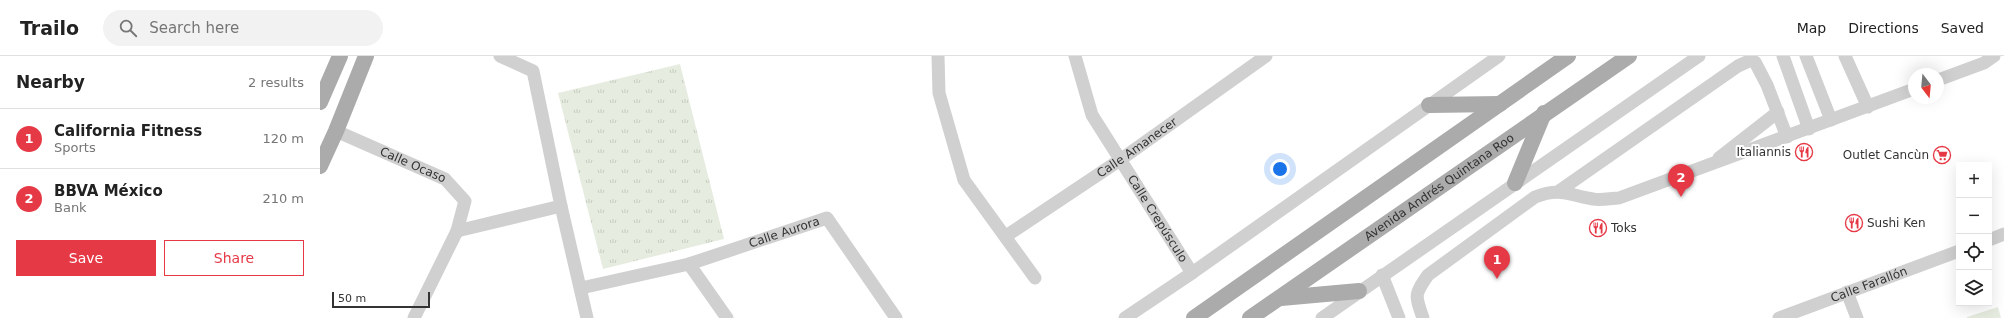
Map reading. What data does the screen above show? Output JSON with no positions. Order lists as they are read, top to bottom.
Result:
{
  "streets": {
    "main road": ["Avenida Andrés Quintana Roo"],
    "street": [
      "Calle Amanecer",
      "Calle Ocaso",
      "Calle Crepúsculo",
      "Calle Aurora",
      "Calle Farallón"
    ]
  },
  "crossings": [
    ["Calle Amanecer", "Calle Crepúsculo"]
  ],
  "places": {
    "restaurant": ["Italiannis", "Sushi Ken", "Toks"],
    "supermarket": ["Outlet Cancùn"]
  },
  "scale_bar": "50 m",
  "north": "bottom",
  "page": {
    "header": "Trailo",
    "search": "Search here",
    "nav": ["Map", "Directions", "Saved"],
    "heading": ["Nearby", "2 results"],
    "list": [
      {
        "mark": "1",
        "name": "California Fitness",
        "note": "Sports",
        "value": "120 m"
      },
      {
        "mark": "2",
        "name": "BBVA México",
        "note": "Bank",
        "value": "210 m"
      }
    ],
    "map_buttons": ["+", "−"],
    "pins": ["2", "1"],
    "buttons": ["Save", "Share"],
    "scale": "50 m"
  }
}
